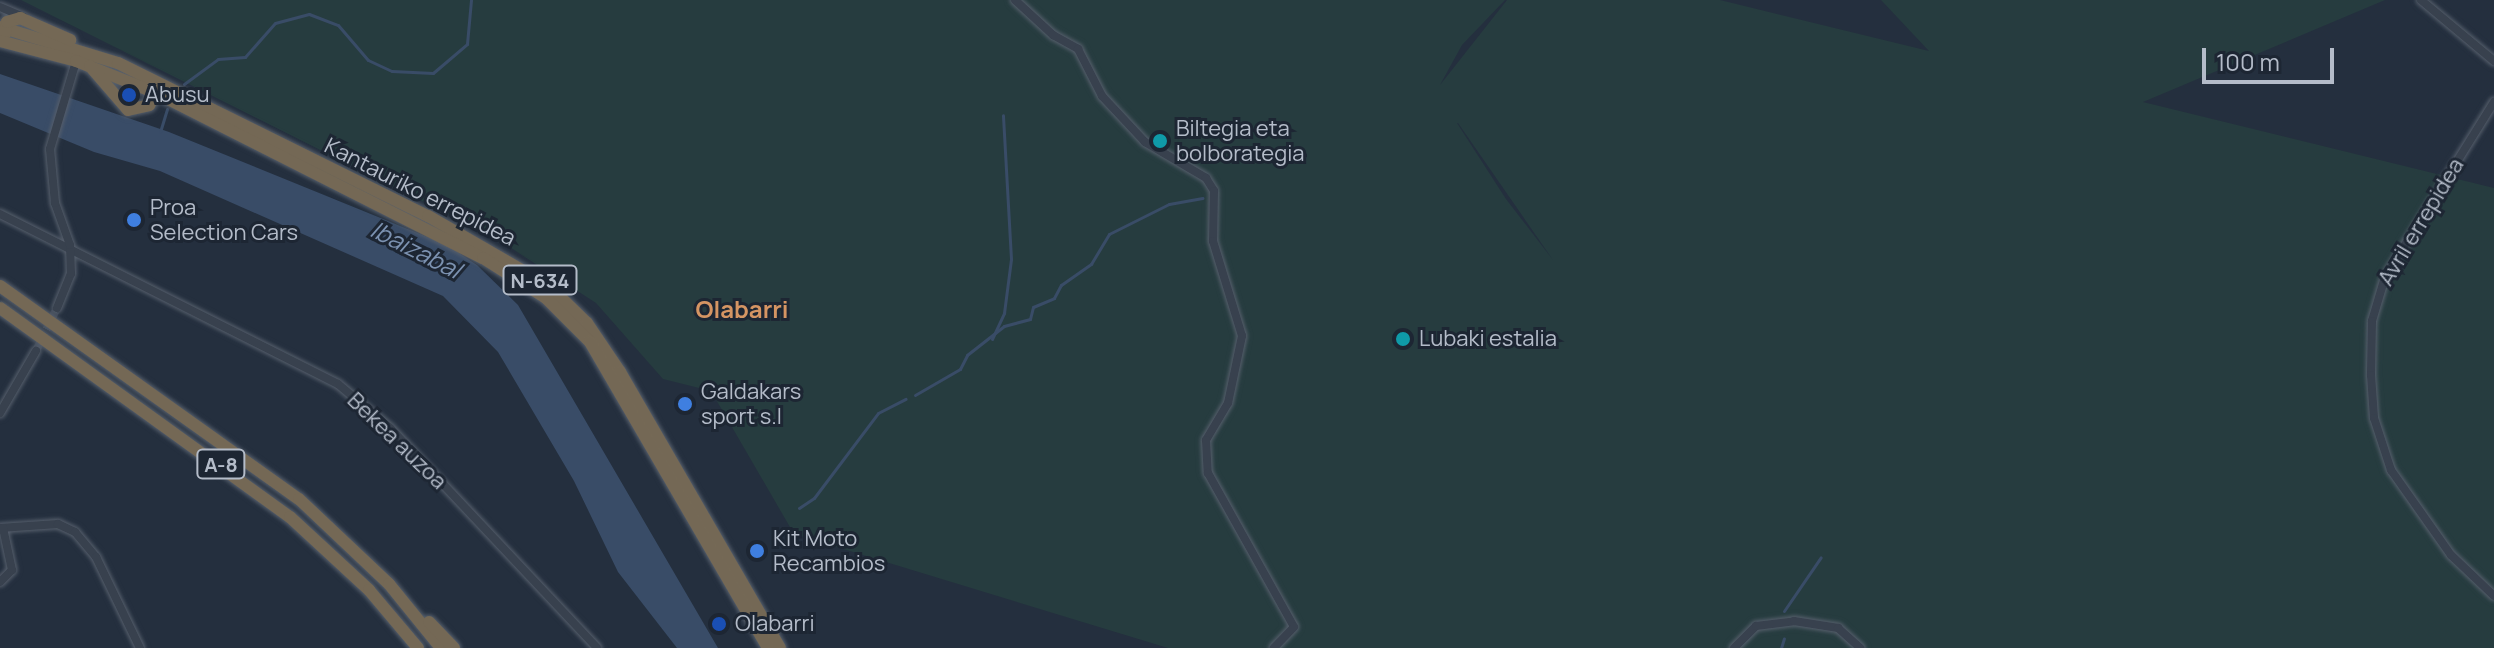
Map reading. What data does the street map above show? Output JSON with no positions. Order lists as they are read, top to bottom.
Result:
{
  "streets": {
    "highway": ["Kantauriko errepidea", "N-634", "A-8"],
    "street": ["Avril errepidea", "Bekea auzoa"]
  },
  "crossings": [
    ["Kantauriko errepidea", "N-634"]
  ],
  "districts": ["Olabarri"],
  "water": ["Ibaizabal"],
  "places": [
    "Abusu",
    "Biltegia eta bolborategia",
    "Proa Selection Cars",
    "Lubaki estalia",
    "Galdakars sport s.l",
    "Kit Moto Recambios",
    "Olabarri"
  ],
  "scale_bar": "100 m"
}
